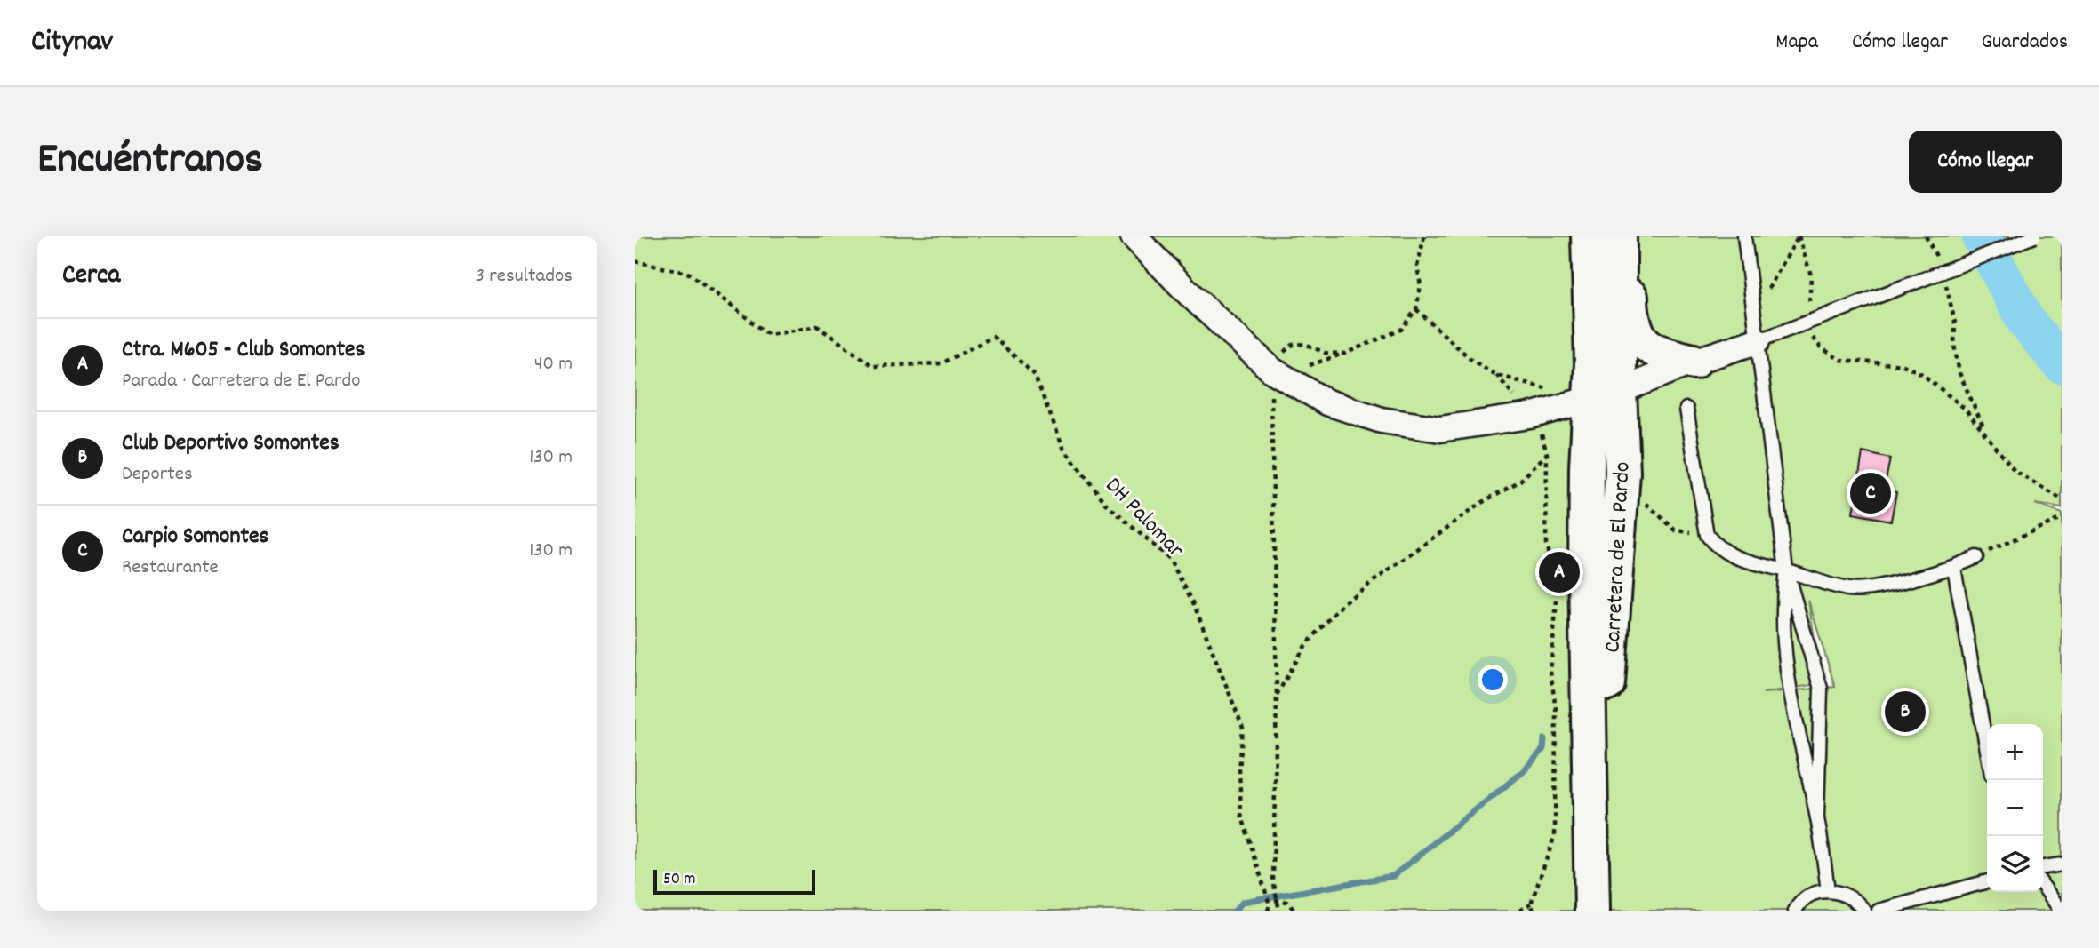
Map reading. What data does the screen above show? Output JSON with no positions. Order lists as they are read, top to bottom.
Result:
{
  "streets": {
    "street": ["Carretera de El Pardo"],
    "path": ["DH Palomar"]
  },
  "scale_bar": "50 m",
  "page": {
    "header": "Citynav",
    "nav": ["Mapa", "Cómo llegar", "Guardados"],
    "title": "Encuéntranos",
    "buttons": "Cómo llegar",
    "heading": ["Cerca", "3 resultados"],
    "list": [
      {
        "mark": "A",
        "name": "Ctra. M605 - Club Somontes",
        "note": "Parada · Carretera de El Pardo",
        "value": "40 m"
      },
      {
        "mark": "B",
        "name": "Club Deportivo Somontes",
        "note": "Deportes",
        "value": "130 m"
      },
      {
        "mark": "C",
        "name": "Carpio Somontes",
        "note": "Restaurante",
        "value": "130 m"
      }
    ],
    "pins": ["C", "A", "B"],
    "map_buttons": ["+", "−"],
    "scale": "50 m"
  }
}
